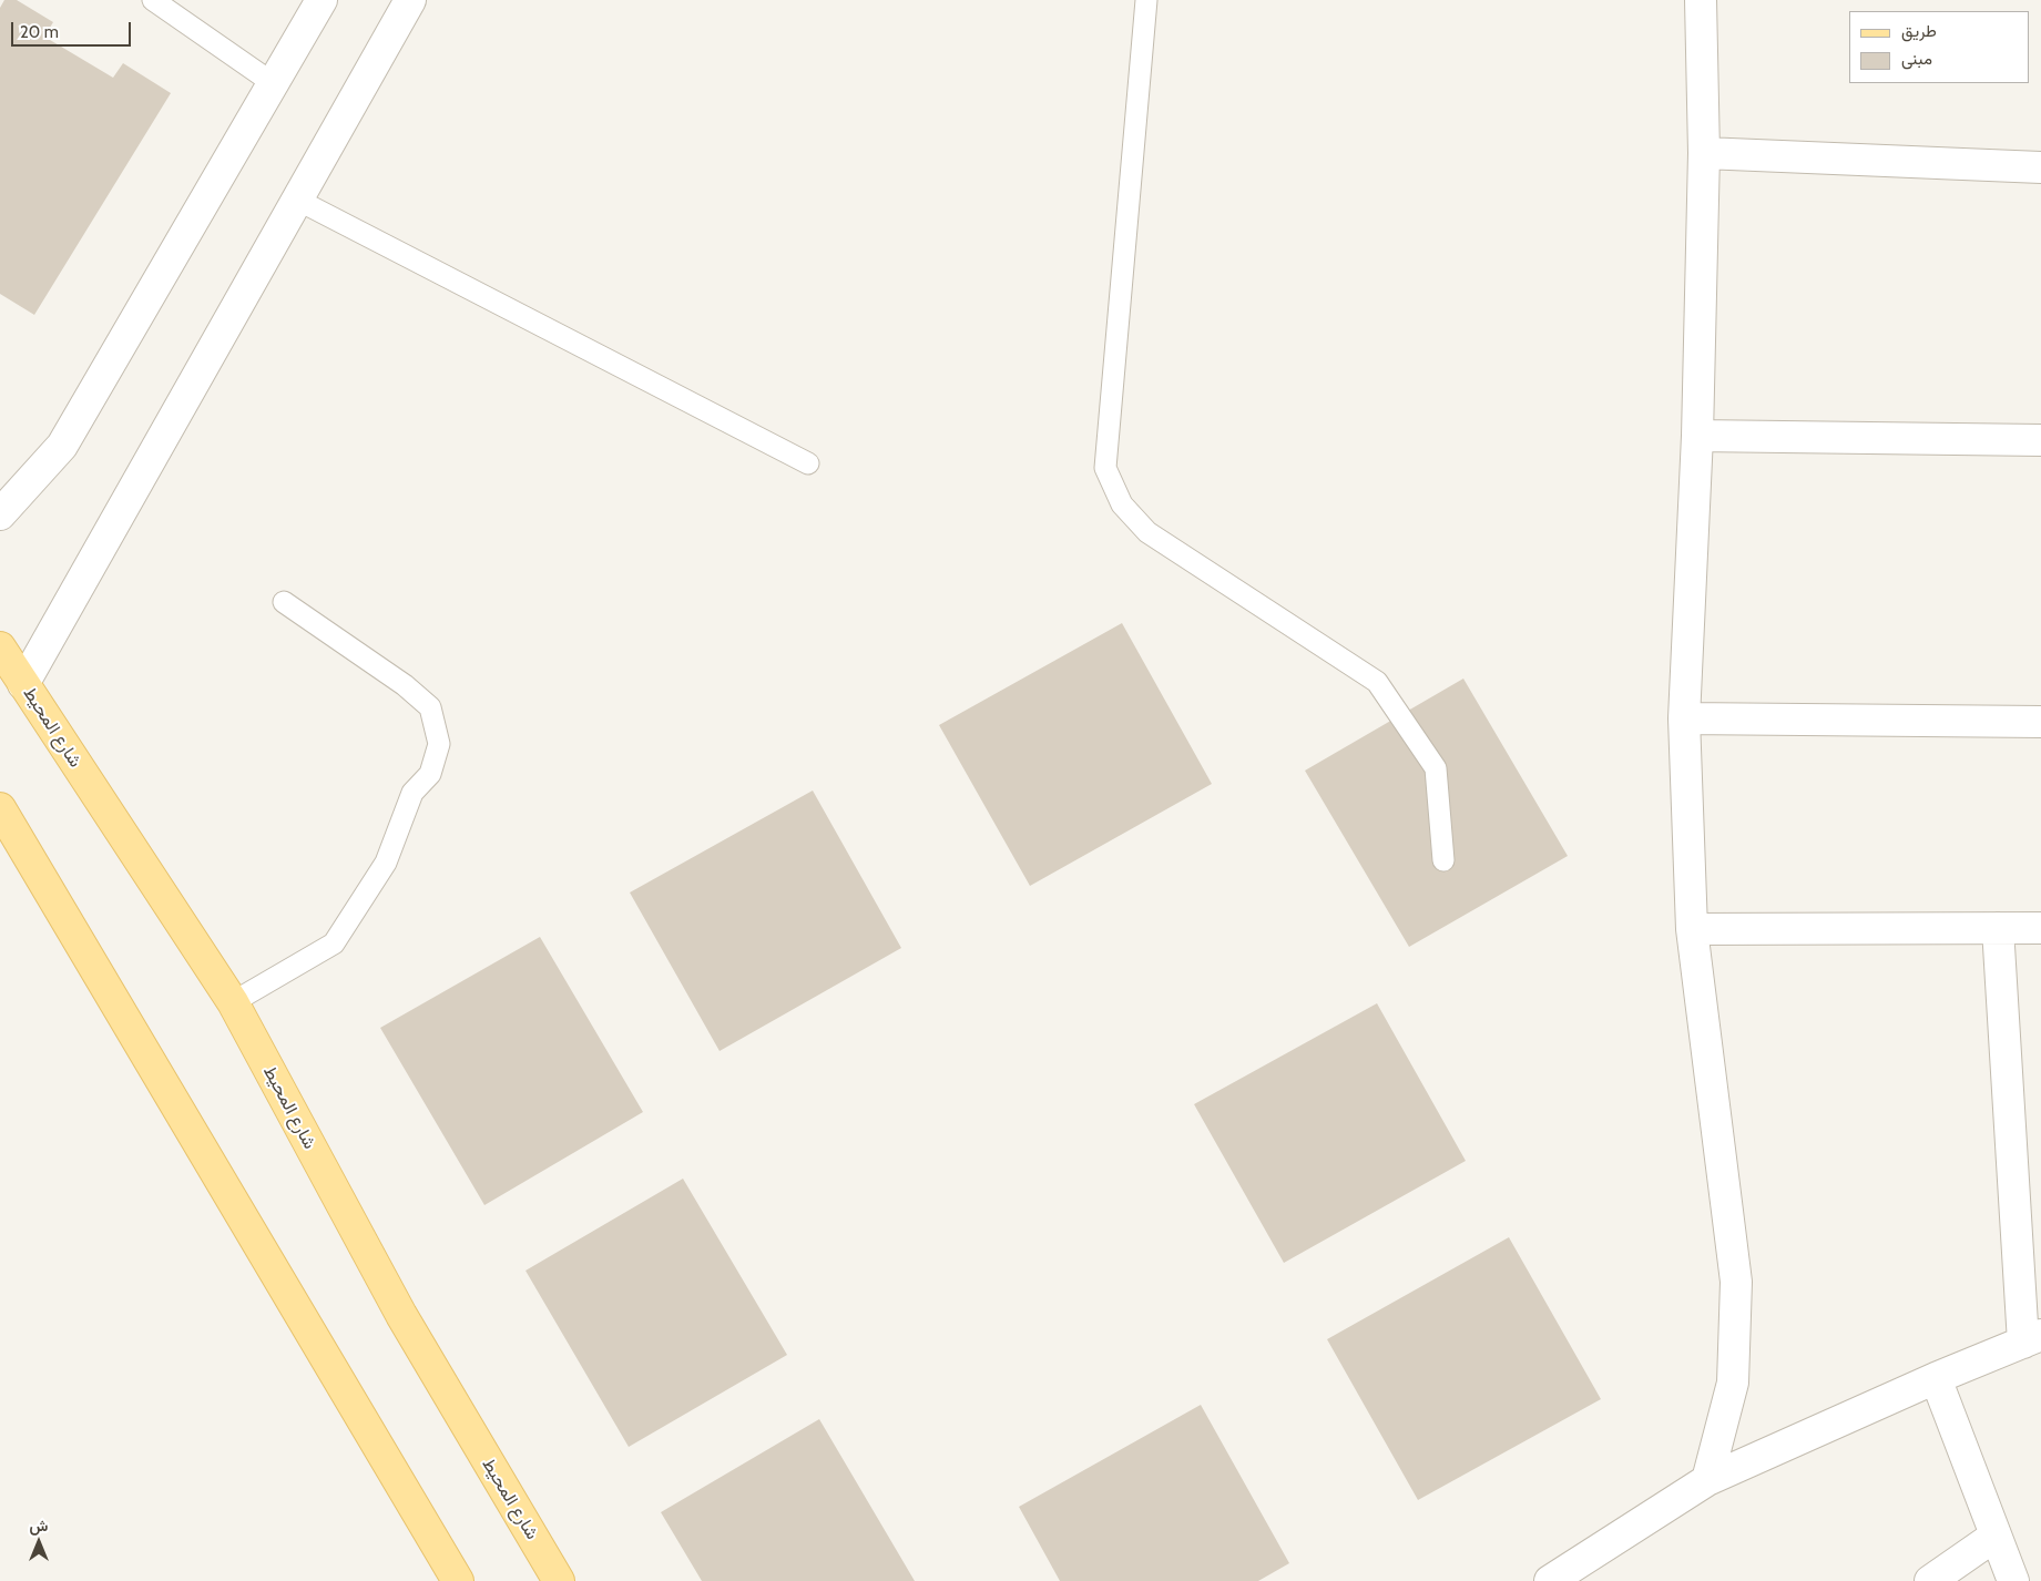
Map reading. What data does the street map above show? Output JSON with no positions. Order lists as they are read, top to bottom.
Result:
{
  "streets": {
    "main road": ["شارع المحيط"]
  },
  "legend": ["طريق", "مبنى"],
  "scale_bar": "20 m",
  "north": "top"
}
